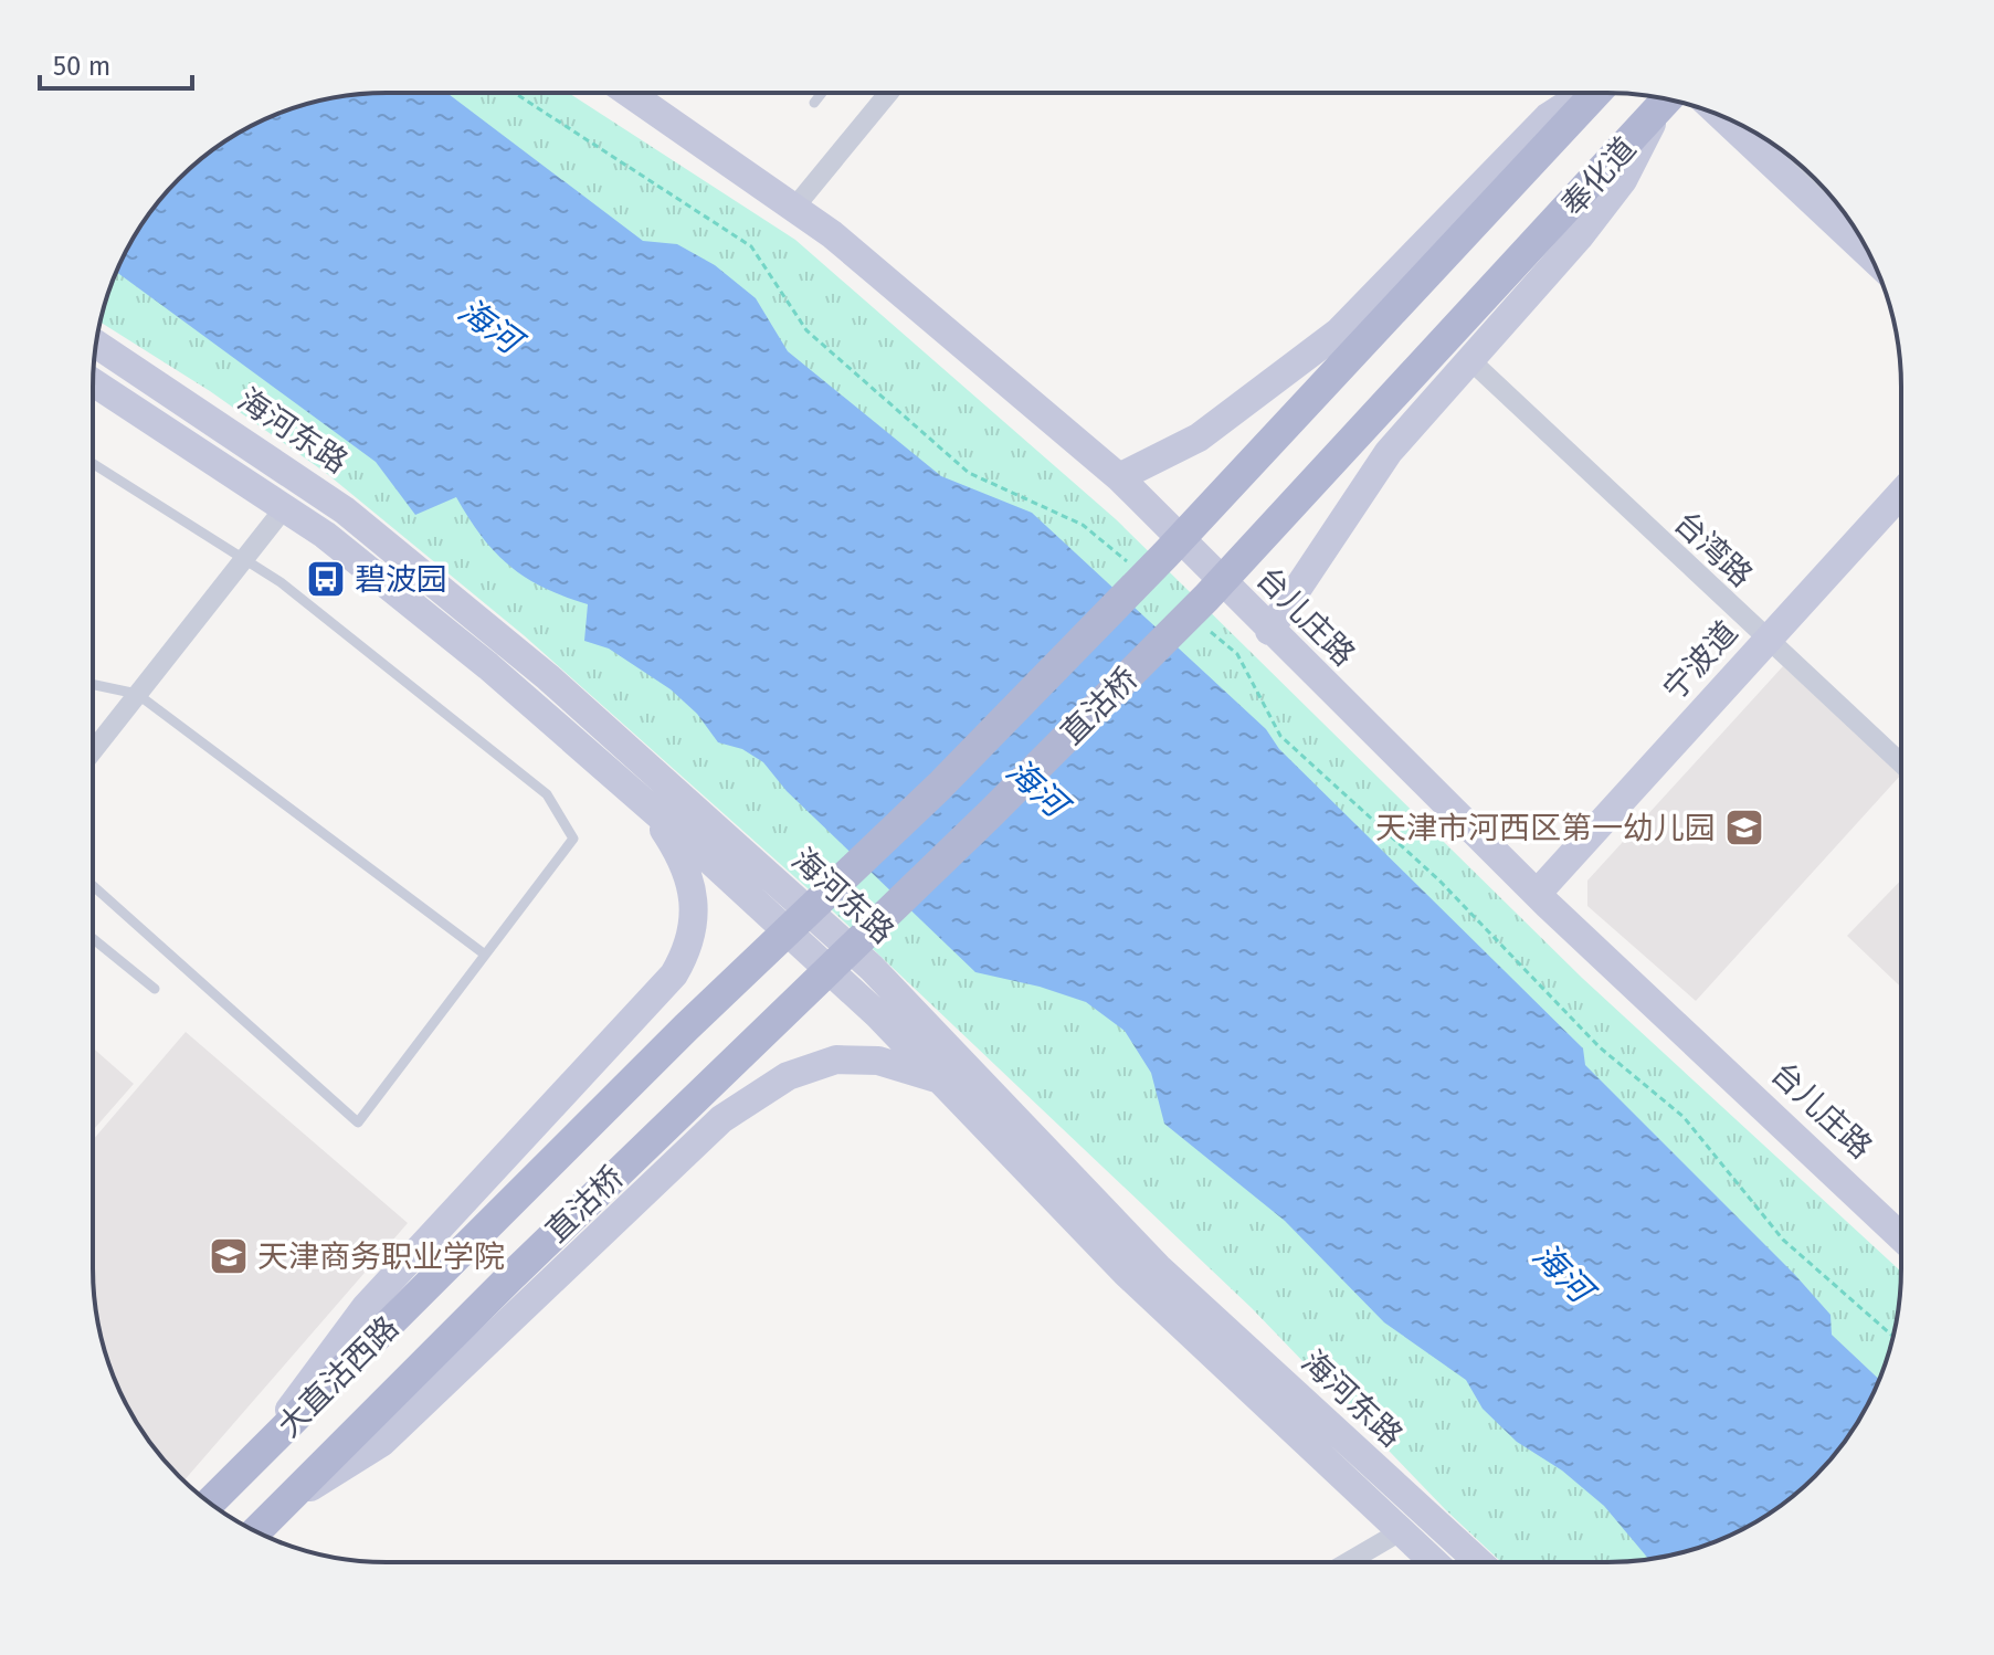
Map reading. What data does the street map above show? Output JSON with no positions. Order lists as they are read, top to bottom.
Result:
{
  "streets": {
    "main road": [
      "奉化道",
      "海河东路",
      "台儿庄路",
      "宁波道",
      "直沽桥",
      "大直沽西路"
    ],
    "street": ["台湾路"]
  },
  "crossings": [
    ["奉化道", "直沽桥"],
    ["台湾路", "宁波道"],
    ["台儿庄路", "宁波道"],
    ["直沽桥", "大直沽西路"]
  ],
  "water": ["海河"],
  "places": {
    "bus stop": ["碧波园"],
    "school or university": ["天津市河西区第一幼儿园", "天津商务职业学院"]
  },
  "scale_bar": "50 m"
}
